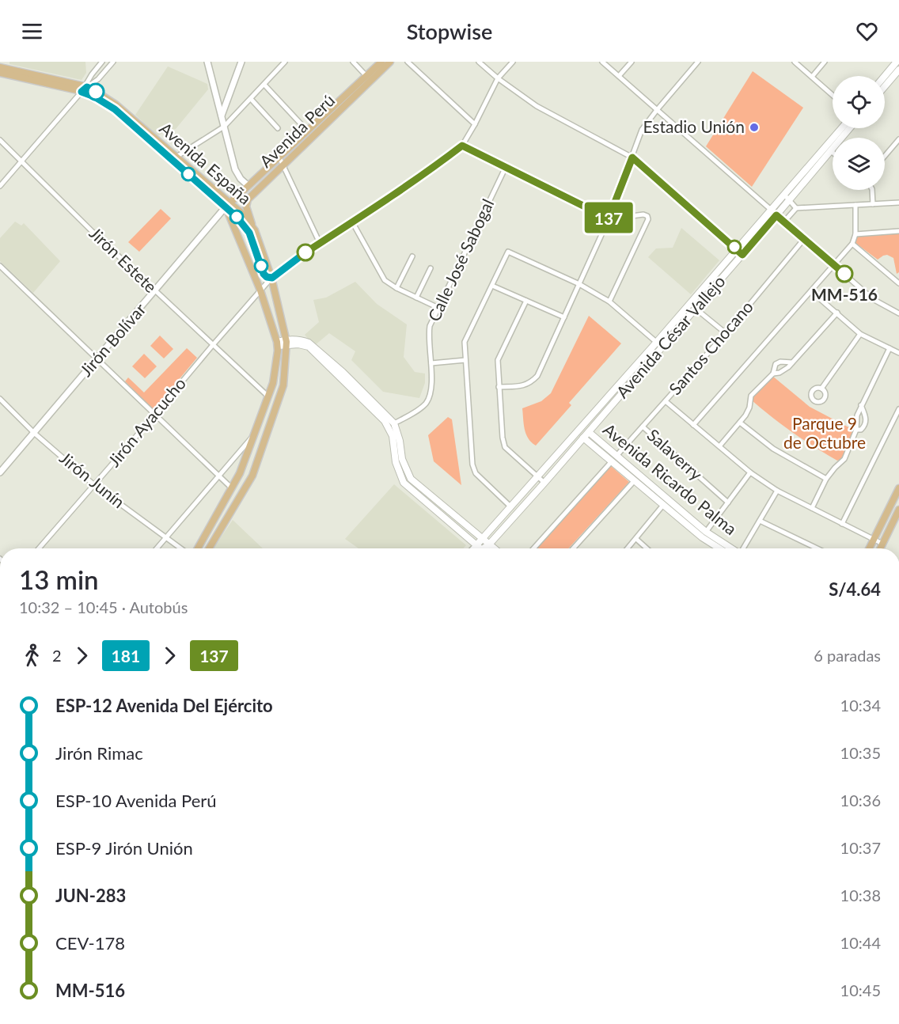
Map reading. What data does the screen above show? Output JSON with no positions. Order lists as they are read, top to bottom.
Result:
{
  "streets": {
    "main road": [
      "Avenida Perú",
      "Avenida España",
      "Avenida César Vallejo",
      "Avenida Ricardo Palma"
    ],
    "street": [
      "Jirón Estete",
      "Calle José Sabogal",
      "Jirón Bolívar",
      "Santos Chocano",
      "Jirón Ayacucho",
      "Salaverry",
      "Jirón Junín"
    ]
  },
  "crossings": [
    ["Avenida Perú", "Avenida España"],
    ["Avenida Perú", "Jirón Bolívar"],
    ["Avenida España", "Jirón Estete"],
    ["Avenida España", "Jirón Bolívar"],
    ["Avenida España", "Jirón Ayacucho"],
    ["Jirón Estete", "Jirón Bolívar"],
    ["Jirón Estete", "Jirón Ayacucho"],
    ["Avenida César Vallejo", "Avenida Ricardo Palma"],
    ["Jirón Bolívar", "Jirón Junín"],
    ["Santos Chocano", "Salaverry"],
    ["Santos Chocano", "Avenida Ricardo Palma"],
    ["Jirón Ayacucho", "Jirón Junín"]
  ],
  "parks": ["Parque 9 de Octubre"],
  "places": ["Estadio Unión", "MM-516"],
  "lines": ["bus line 181", "bus line 137"],
  "page": {
    "header": "Stopwise",
    "on_map": "137",
    "heading": ["13 min", "10:32 – 10:45 · Autobús", "S/4.64"],
    "legs": [
      "2",
      "181",
      "137",
      "6 paradas"
    ],
    "list": [
      {
        "name": "ESP-12 Avenida Del Ejército",
        "value": "10:34"
      },
      {
        "name": "Jirón Rimac",
        "value": "10:35"
      },
      {
        "name": "ESP-10 Avenida Perú",
        "value": "10:36"
      },
      {
        "name": "ESP-9 Jirón Unión",
        "value": "10:37"
      },
      {
        "name": "JUN-283",
        "value": "10:38"
      },
      {
        "name": "CEV-178",
        "value": "10:44"
      },
      {
        "name": "MM-516",
        "value": "10:45"
      }
    ]
  }
}
